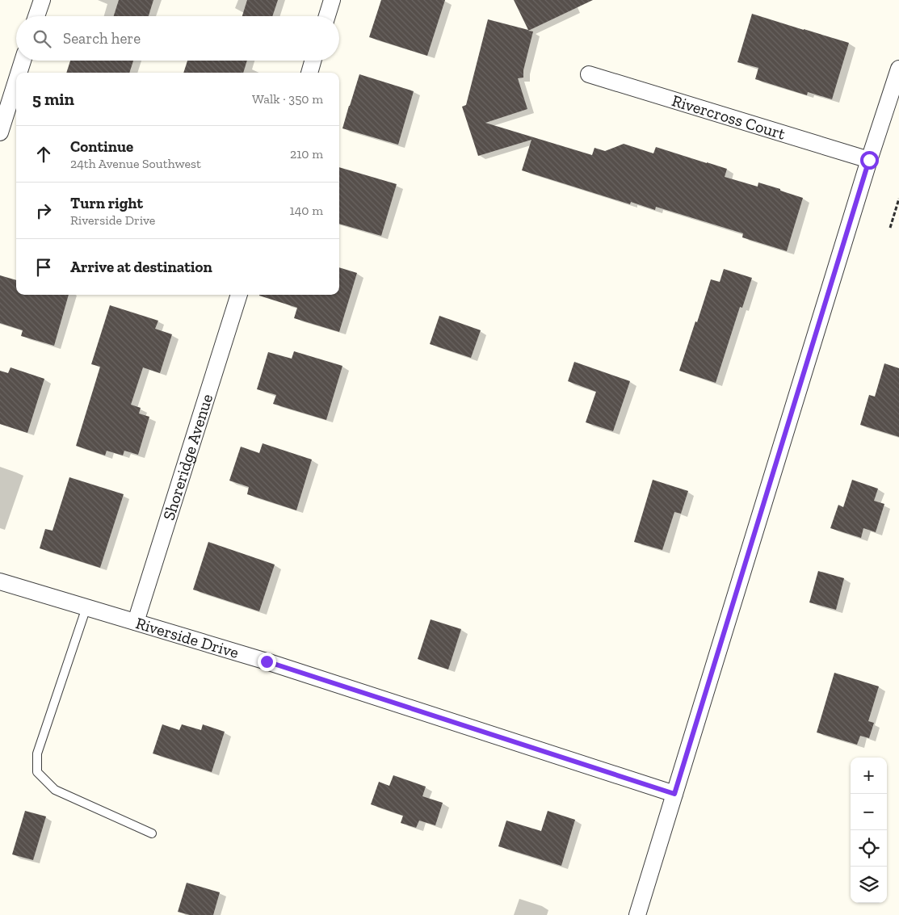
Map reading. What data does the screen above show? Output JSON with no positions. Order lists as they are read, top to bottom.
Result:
{
  "streets": {
    "street": ["Rivercross Court", "Shoreridge Avenue", "Riverside Drive"]
  },
  "crossings": [
    ["Shoreridge Avenue", "Riverside Drive"]
  ],
  "page": {
    "search": "Search here",
    "heading": ["5 min", "Walk · 350 m"],
    "list": [
      ["Continue", "24th Avenue Southwest", "210 m"],
      ["Turn right", "Riverside Drive", "140 m"],
      "Arrive at destination"
    ],
    "map_buttons": ["+", "−"]
  }
}
